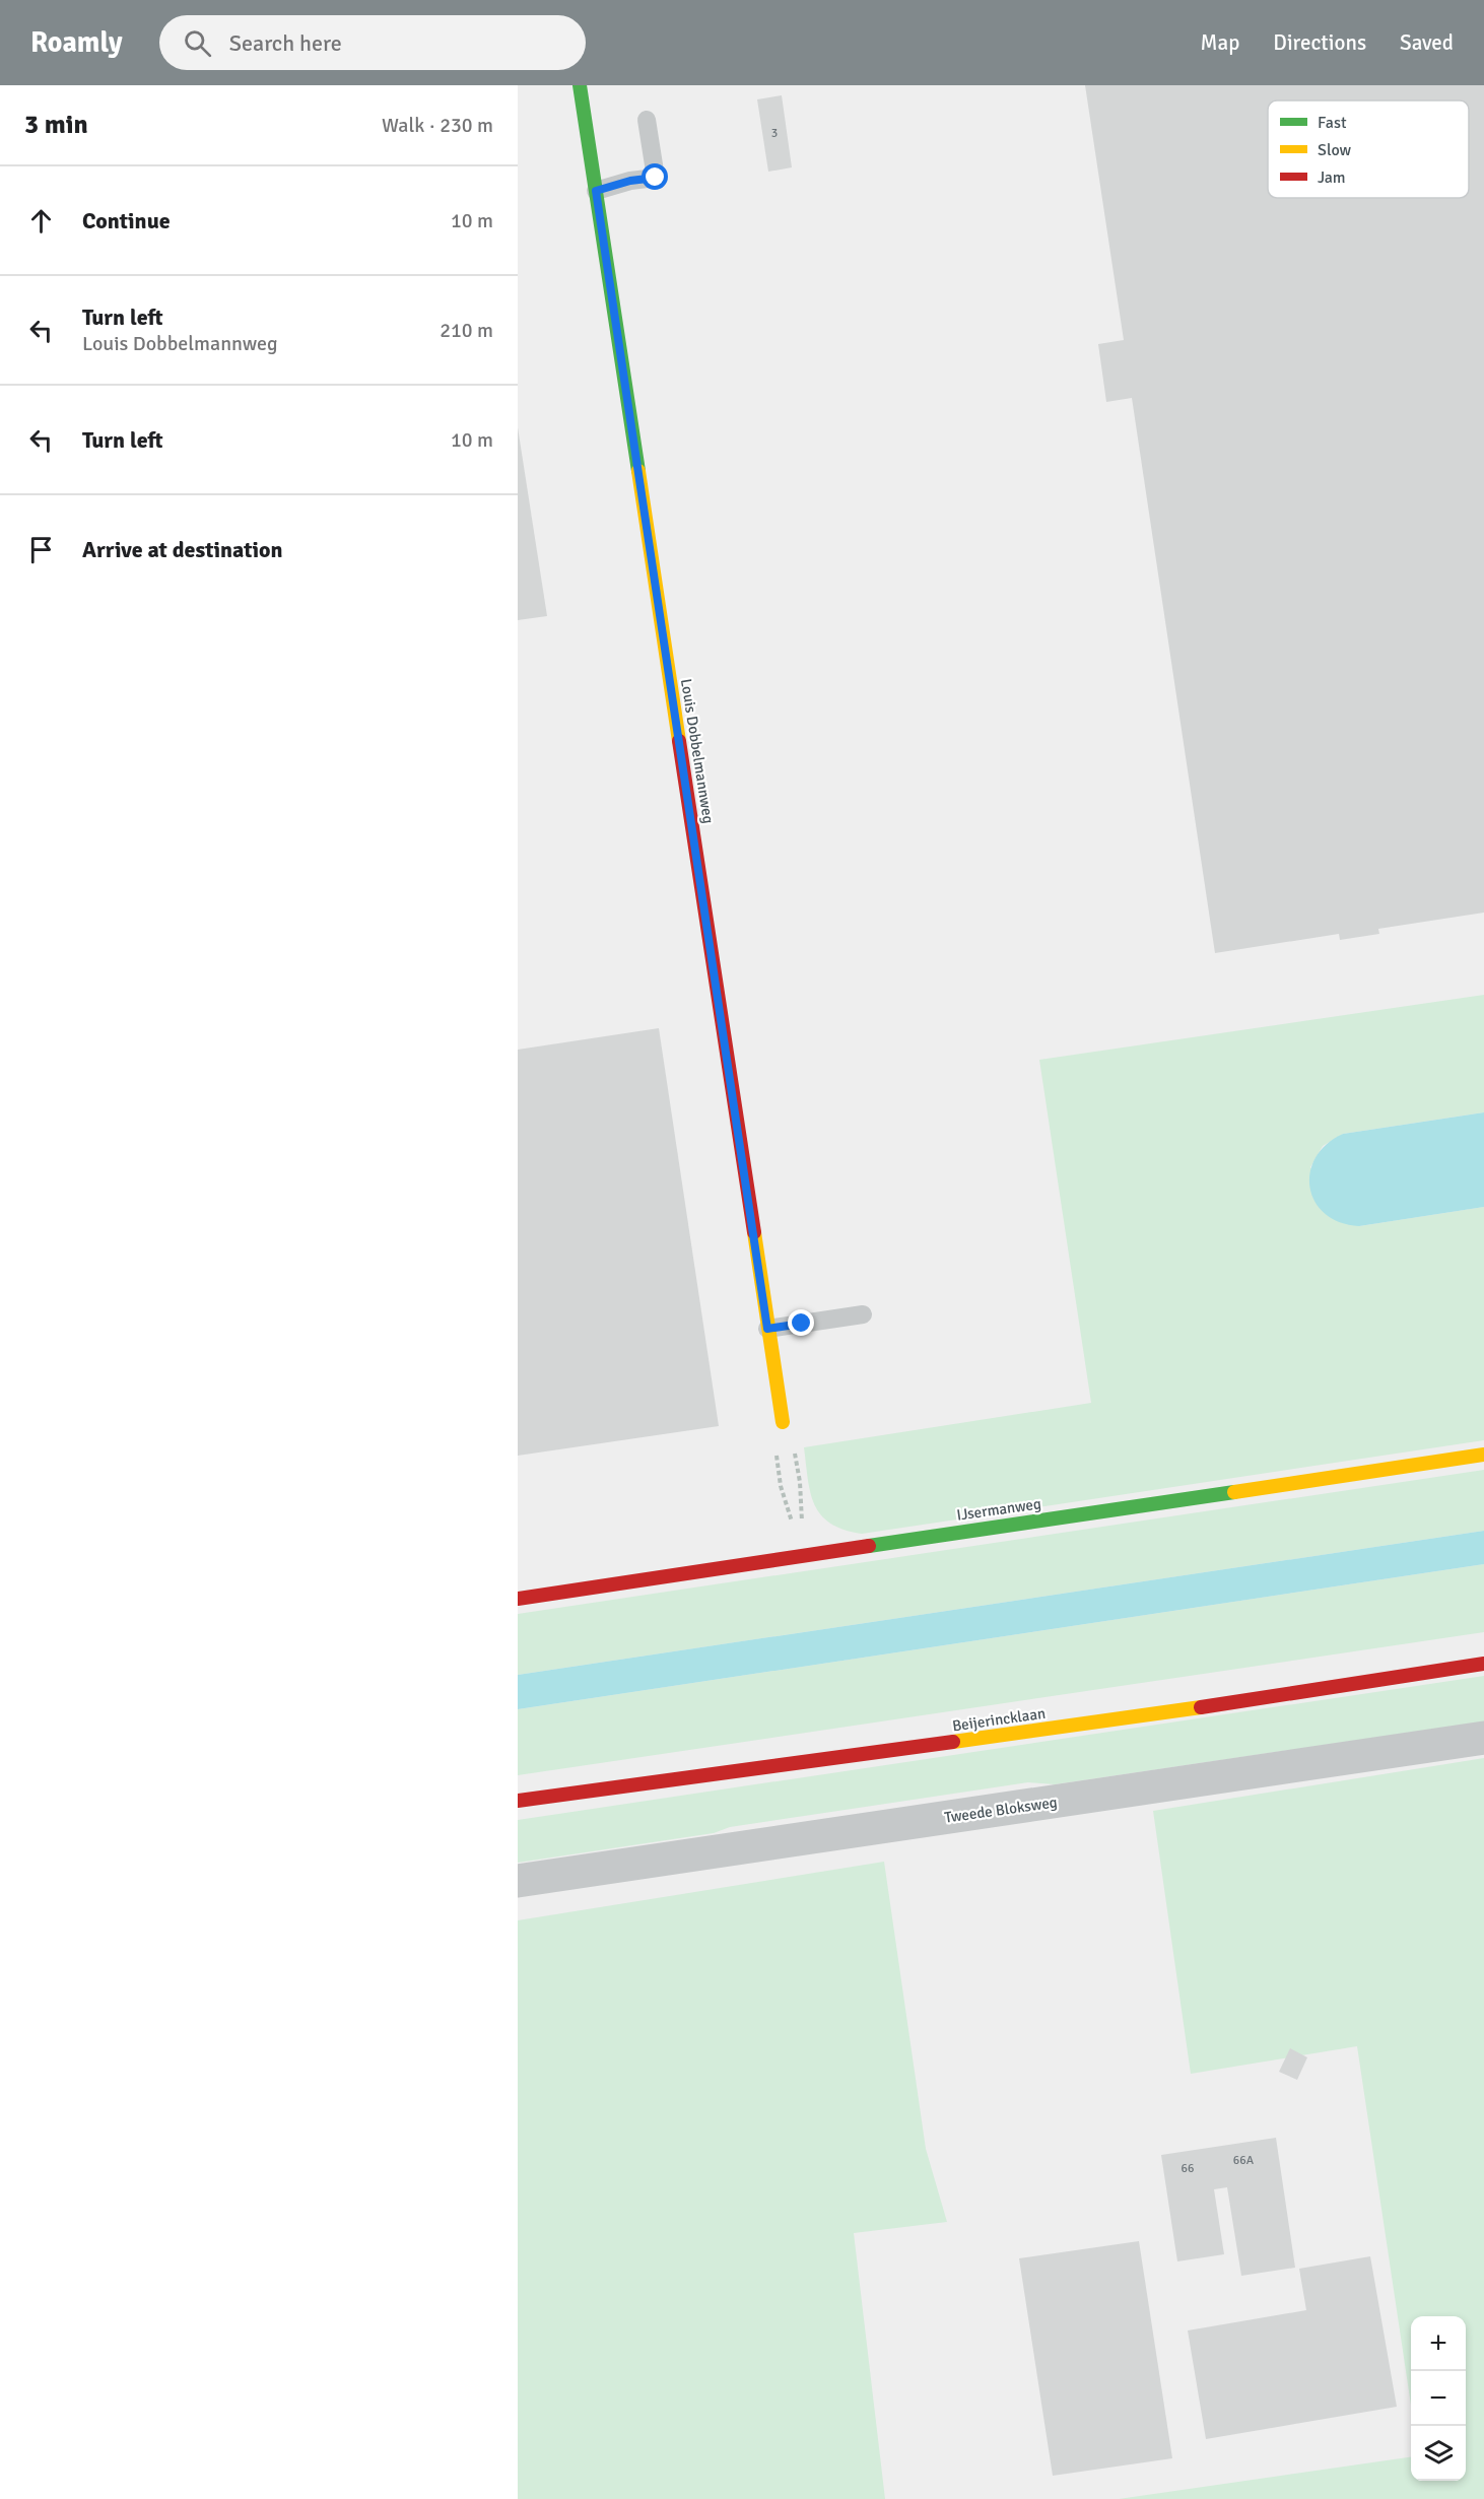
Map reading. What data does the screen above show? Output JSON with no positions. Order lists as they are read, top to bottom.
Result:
{
  "streets": {
    "street": [
      "Louis Dobbelmannweg",
      "IJsermanweg",
      "Beijerincklaan",
      "Tweede Bloksweg"
    ]
  },
  "house_numbers": ["3", "66A", "66"],
  "legend": ["Fast", "Slow", "Jam"],
  "page": {
    "header": "Roamly",
    "search": "Search here",
    "nav": ["Map", "Directions", "Saved"],
    "heading": ["3 min", "Walk · 230 m"],
    "list": [
      ["Continue", "10 m"],
      ["Turn left", "Louis Dobbelmannweg", "210 m"],
      ["Turn left", "10 m"],
      "Arrive at destination"
    ],
    "map_buttons": ["+", "−"]
  }
}
